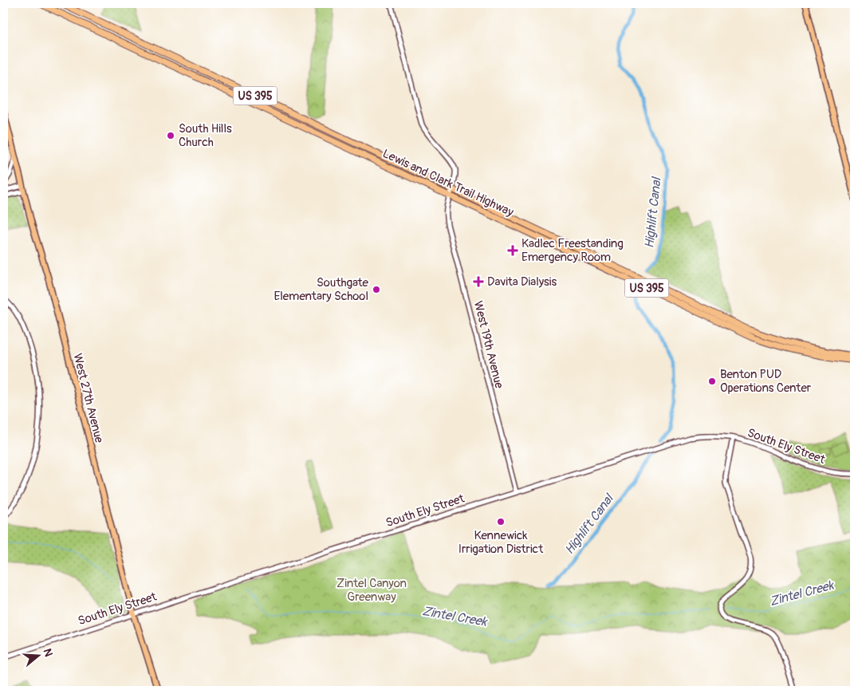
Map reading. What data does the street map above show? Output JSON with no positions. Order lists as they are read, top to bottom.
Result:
{
  "streets": {
    "highway": ["US 395", "Lewis and Clark Trail Highway"],
    "main road": ["West 27th Avenue"],
    "street": ["West 19th Avenue", "South Ely Street"]
  },
  "crossings": [
    ["Lewis and Clark Trail Highway", "West 19th Avenue"],
    ["West 19th Avenue", "South Ely Street"],
    ["West 27th Avenue", "South Ely Street"]
  ],
  "water": ["Highlift Canal", "Zintel Creek"],
  "parks": ["Zintel Canyon Greenway"],
  "places": {
    "other": [
      "South Hills Church",
      "Southgate Elementary School",
      "Benton PUD Operations Center",
      "Kennewick Irrigation District"
    ],
    "health": ["Kadlec Freestanding Emergency Room", "Davita Dialysis"]
  },
  "north": "right"
}
